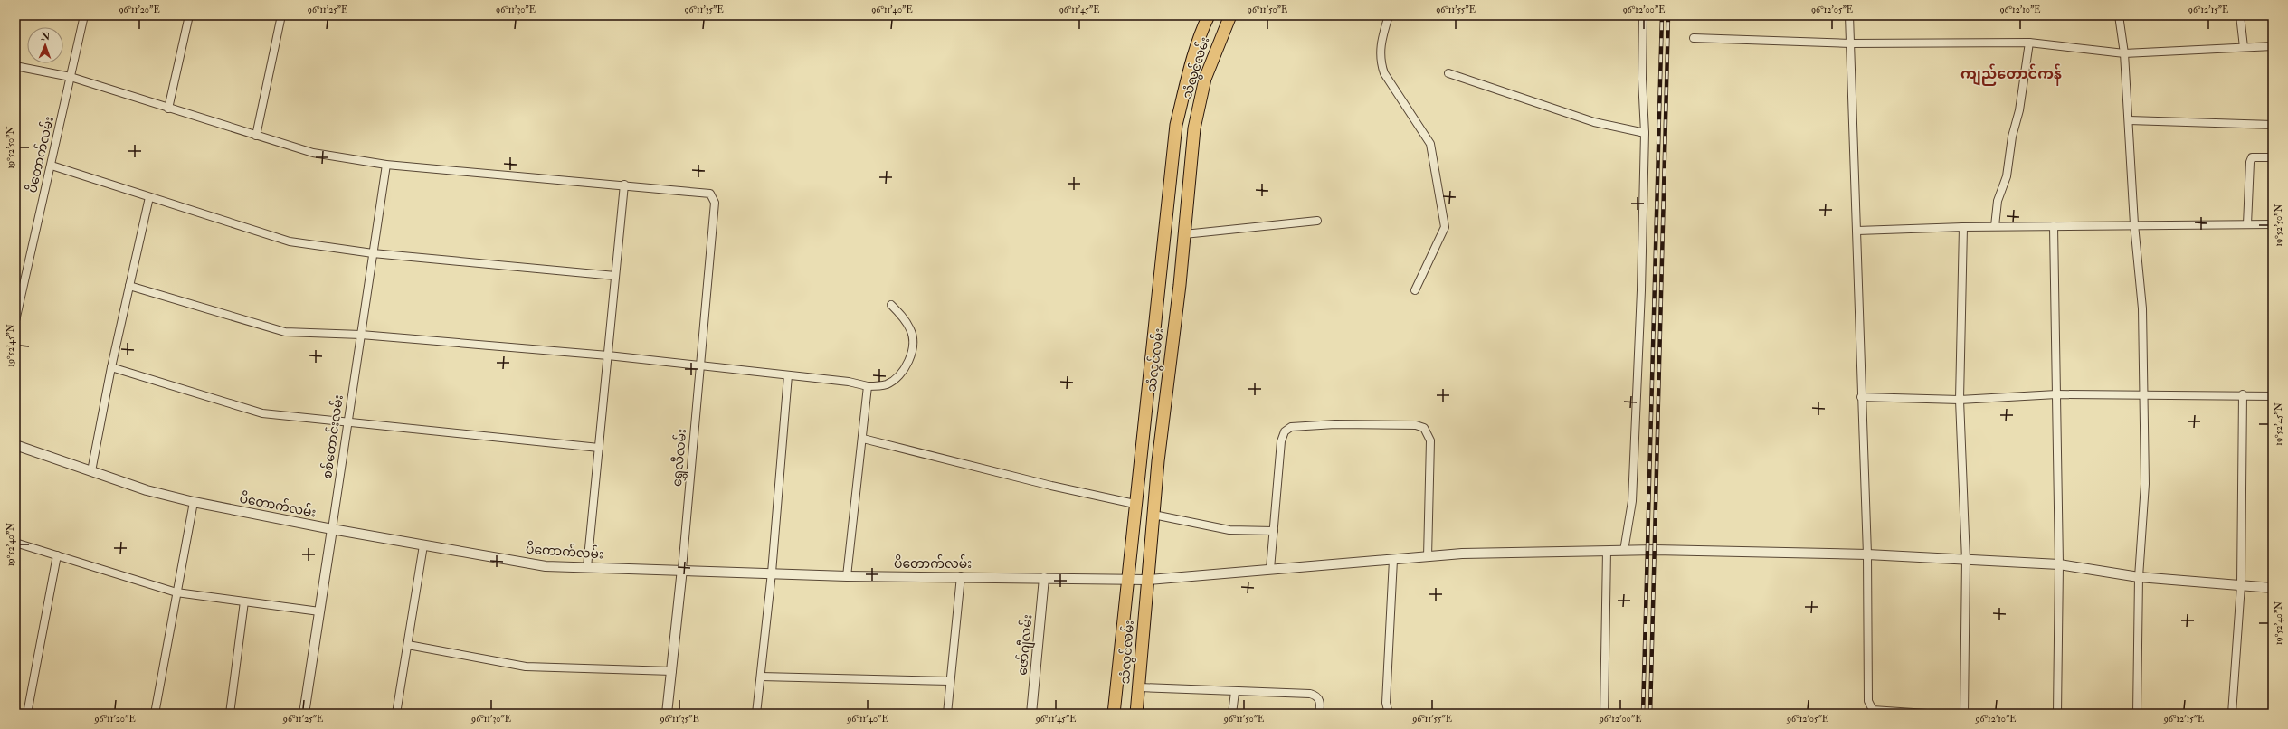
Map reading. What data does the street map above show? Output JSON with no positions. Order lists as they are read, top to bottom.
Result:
{
  "streets": {
    "main road": ["သံလွင်လမ်း"],
    "street": [
      "ပိတောက်လမ်း",
      "စစ်တောင်းလမ်း",
      "ရွှေလီလမ်း",
      "ဇော်ဂျီလမ်း"
    ]
  },
  "crossings": [
    ["သံလွင်လမ်း", "ပိတောက်လမ်း"],
    ["ပိတောက်လမ်း", "စစ်တောင်းလမ်း"],
    ["ပိတောက်လမ်း", "ရွှေလီလမ်း"],
    ["ပိတောက်လမ်း", "ဇော်ဂျီလမ်း"]
  ],
  "districts": ["ကျည်တောင်ကန်"],
  "north": "top",
  "coordinates": [
    "96°11'20\"E",
    "96°11'25\"E",
    "96°11'30\"E",
    "96°11'35\"E",
    "96°11'40\"E",
    "96°11'45\"E",
    "96°11'50\"E",
    "96°11'55\"E",
    "96°12'00\"E",
    "96°12'05\"E",
    "96°12'10\"E",
    "96°12'15\"E",
    "19°52'50\"N",
    "19°52'45\"N",
    "19°52'40\"N"
  ]
}
